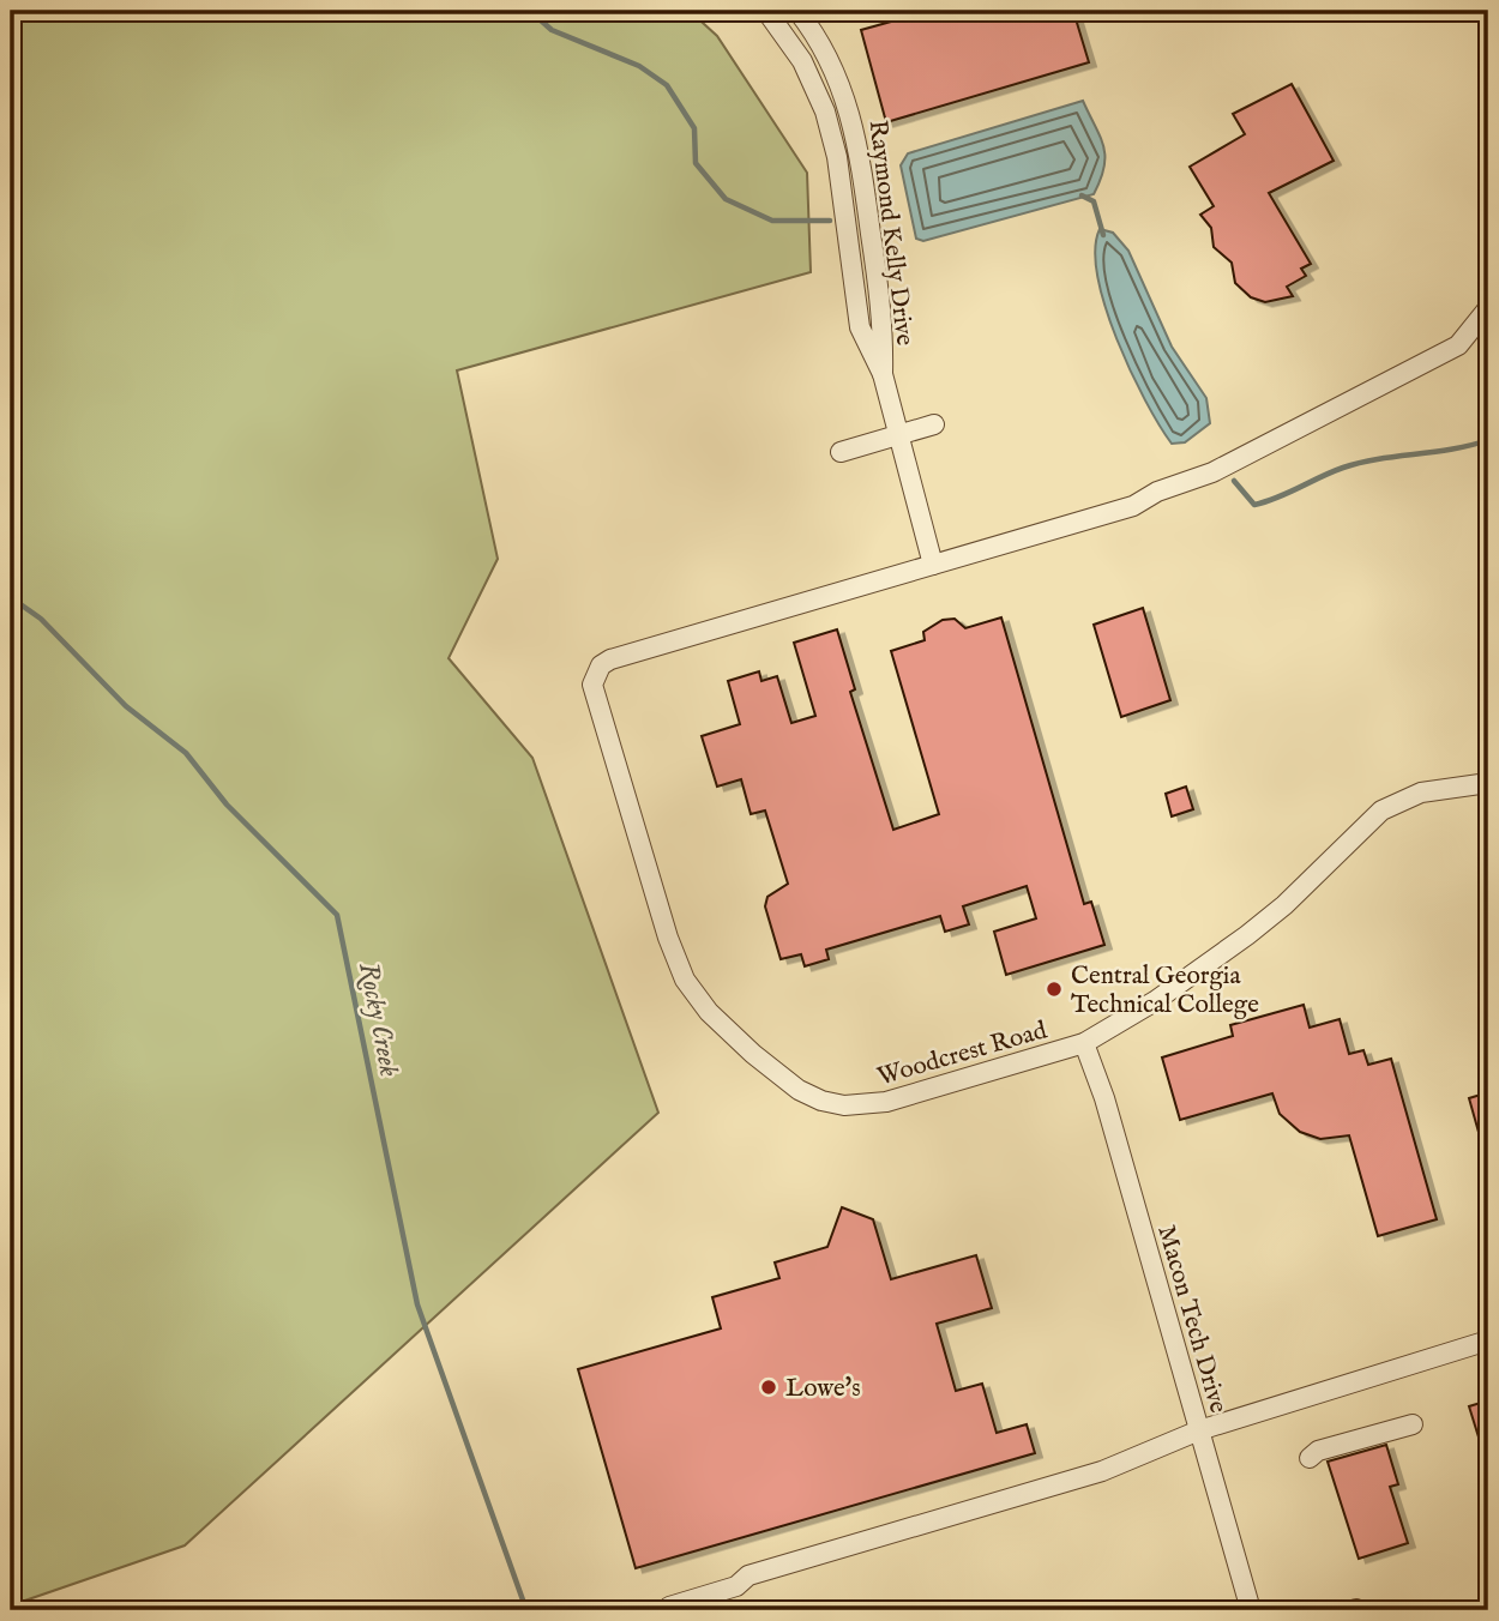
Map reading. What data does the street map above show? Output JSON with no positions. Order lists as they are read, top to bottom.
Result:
{
  "streets": {
    "street": ["Raymond Kelly Drive", "Woodcrest Road", "Macon Tech Drive"]
  },
  "crossings": [
    ["Raymond Kelly Drive", "Woodcrest Road"],
    ["Woodcrest Road", "Macon Tech Drive"]
  ],
  "water": ["Rocky Creek"],
  "places": ["Central Georgia Technical College", "Lowe's"]
}
